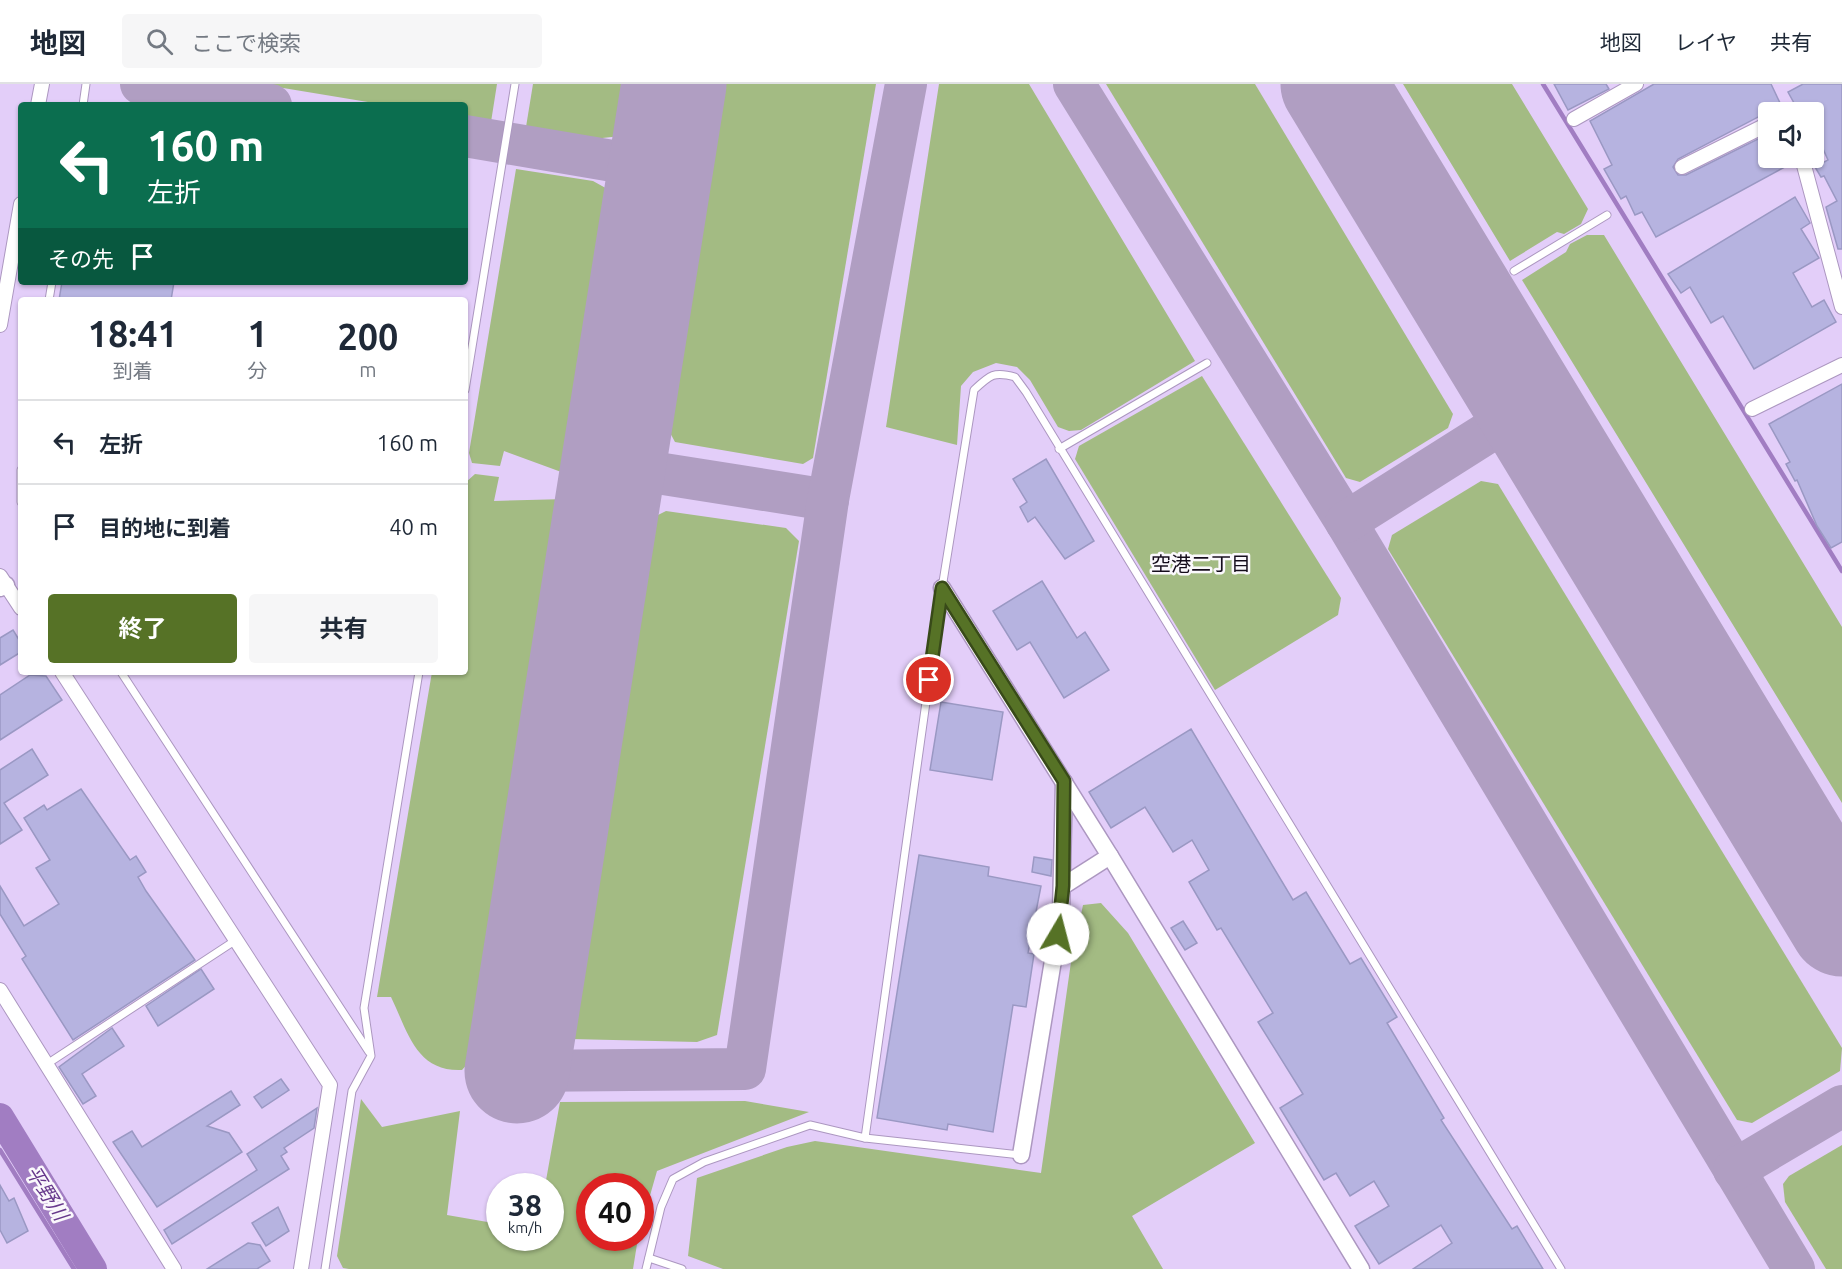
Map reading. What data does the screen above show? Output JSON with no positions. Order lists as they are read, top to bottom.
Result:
{
  "districts": ["空港二丁目"],
  "water": ["平野川"],
  "page": {
    "header": "地図",
    "search": "ここで検索",
    "nav": ["地図", "レイヤ", "共有"],
    "turn": ["160 m", "左折"],
    "then": "その先",
    "eta": [
      "18:41",
      "到着",
      "1",
      "分",
      "200",
      "m"
    ],
    "list": [
      {
        "name": "左折",
        "value": "160 m"
      },
      {
        "name": "目的地に到着",
        "value": "40 m"
      }
    ],
    "buttons": ["終了", "共有"],
    "speed": "38 km/h",
    "limit": "40"
  }
}
